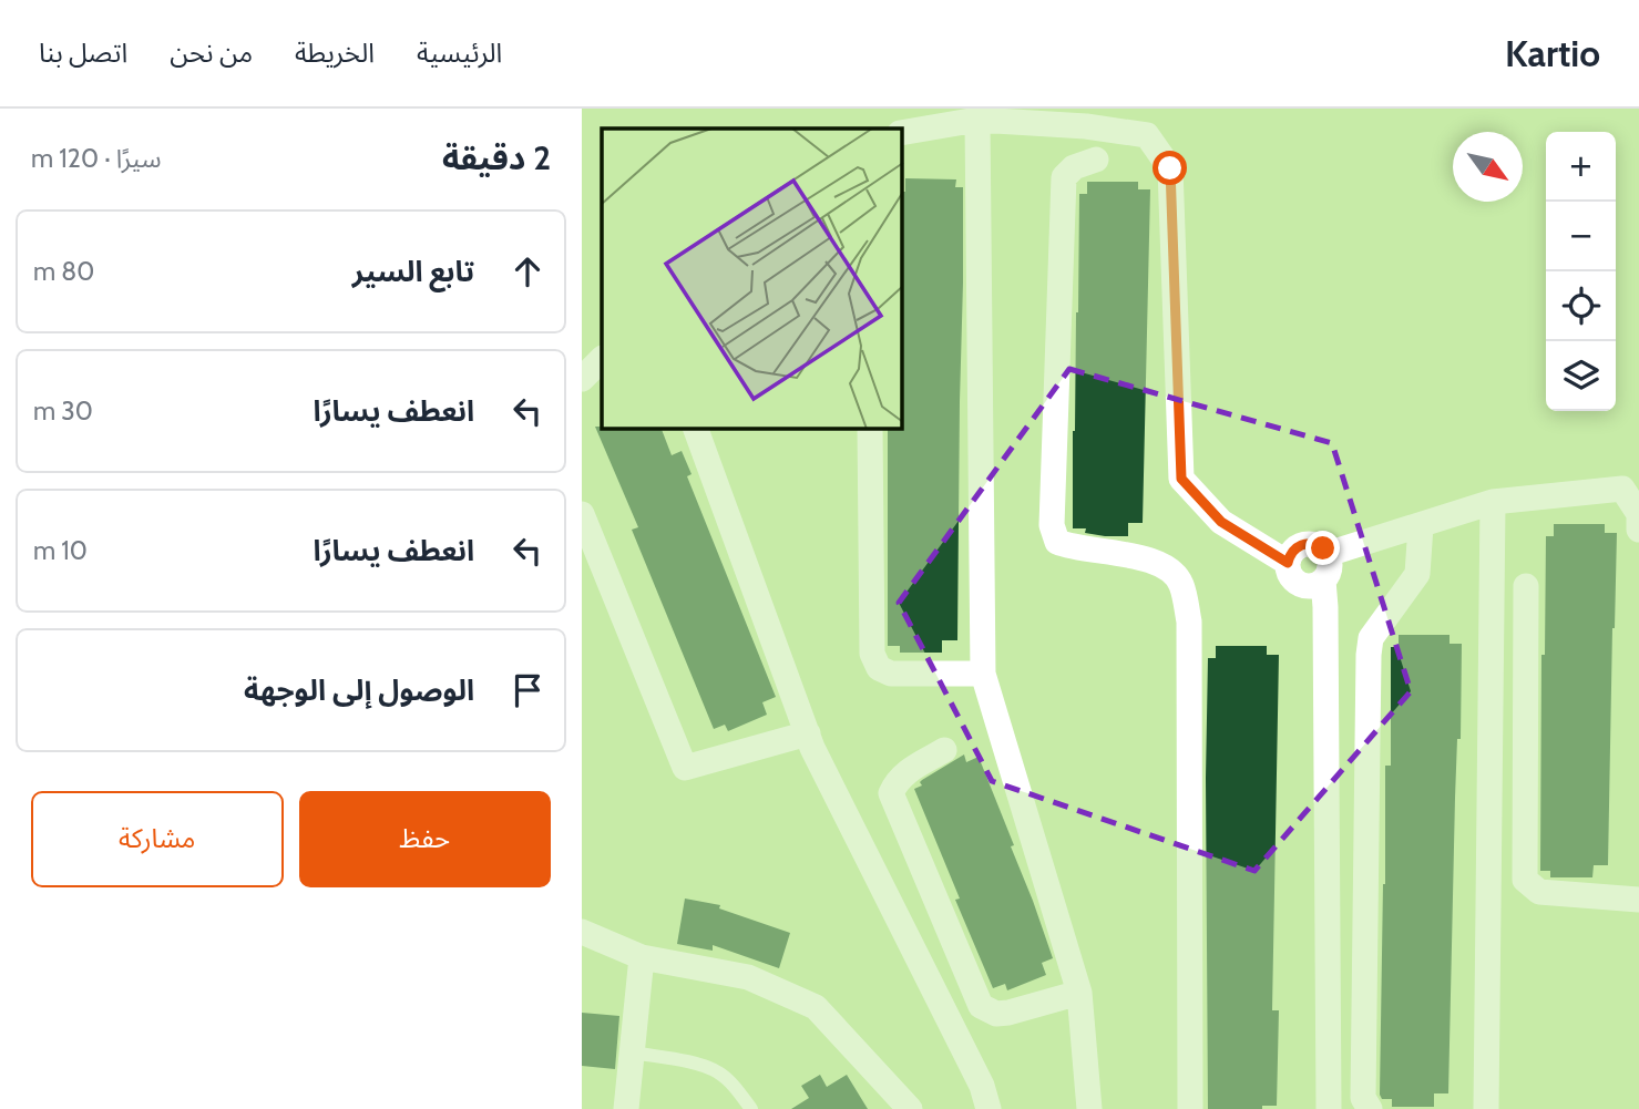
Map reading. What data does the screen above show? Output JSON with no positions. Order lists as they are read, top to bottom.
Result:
{
  "north": "bottom right",
  "page": {
    "header": "Kartio",
    "nav": [
      "الرئيسية",
      "الخريطة",
      "من نحن",
      "اتصل بنا"
    ],
    "heading": ["2 دقيقة", "سيرًا · 120 m"],
    "map_buttons": ["+", "−"],
    "list": [
      ["تابع السير", "80 m"],
      ["انعطف يسارًا", "30 m"],
      ["انعطف يسارًا", "10 m"],
      "الوصول إلى الوجهة"
    ],
    "buttons": ["حفظ", "مشاركة"]
  }
}
